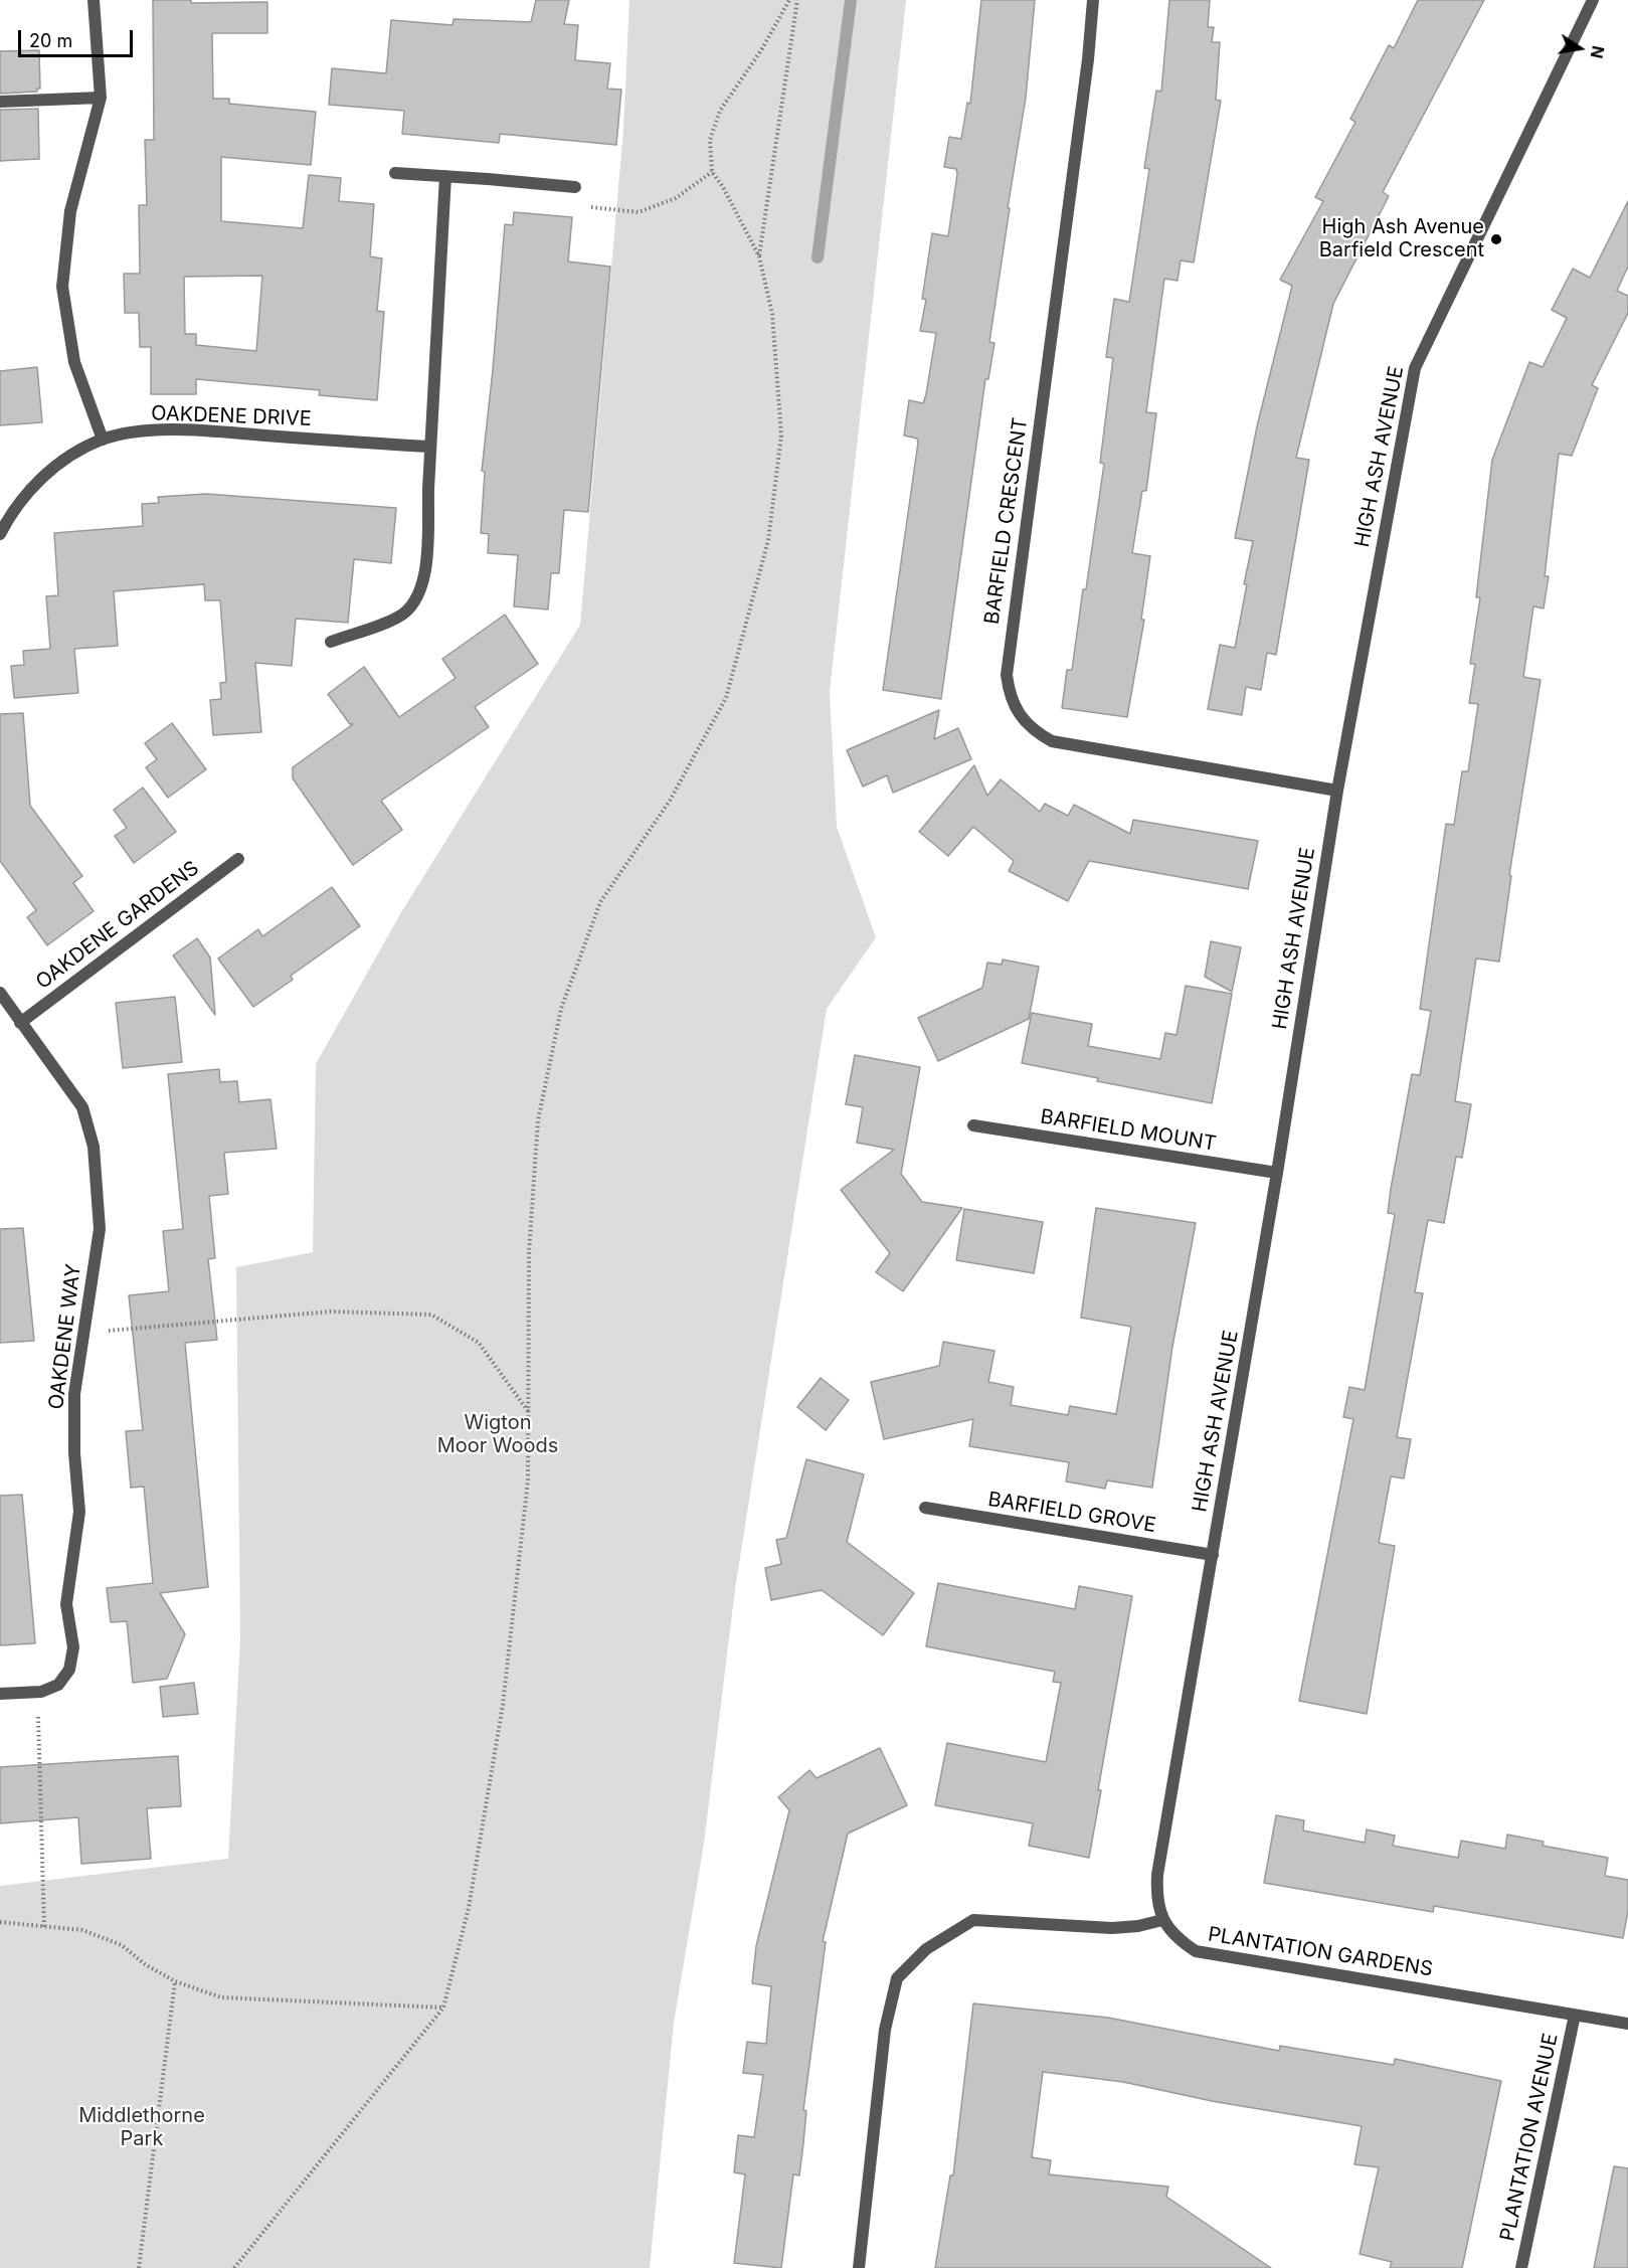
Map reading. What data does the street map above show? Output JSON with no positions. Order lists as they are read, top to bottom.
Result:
{
  "streets": {
    "street": [
      "OAKDENE DRIVE",
      "HIGH ASH AVENUE",
      "BARFIELD CRESCENT",
      "OAKDENE GARDENS",
      "BARFIELD MOUNT",
      "OAKDENE WAY",
      "BARFIELD GROVE",
      "PLANTATION GARDENS",
      "PLANTATION AVENUE"
    ]
  },
  "crossings": [
    ["HIGH ASH AVENUE", "BARFIELD CRESCENT"],
    ["HIGH ASH AVENUE", "BARFIELD MOUNT"],
    ["HIGH ASH AVENUE", "BARFIELD GROVE"],
    ["HIGH ASH AVENUE", "PLANTATION GARDENS"],
    ["OAKDENE GARDENS", "OAKDENE WAY"],
    ["PLANTATION GARDENS", "PLANTATION AVENUE"]
  ],
  "parks": ["Wigton Moor Woods", "Middlethorne Park"],
  "places": ["High Ash Avenue Barfield Crescent"],
  "scale_bar": "20 m",
  "north": "right"
}
